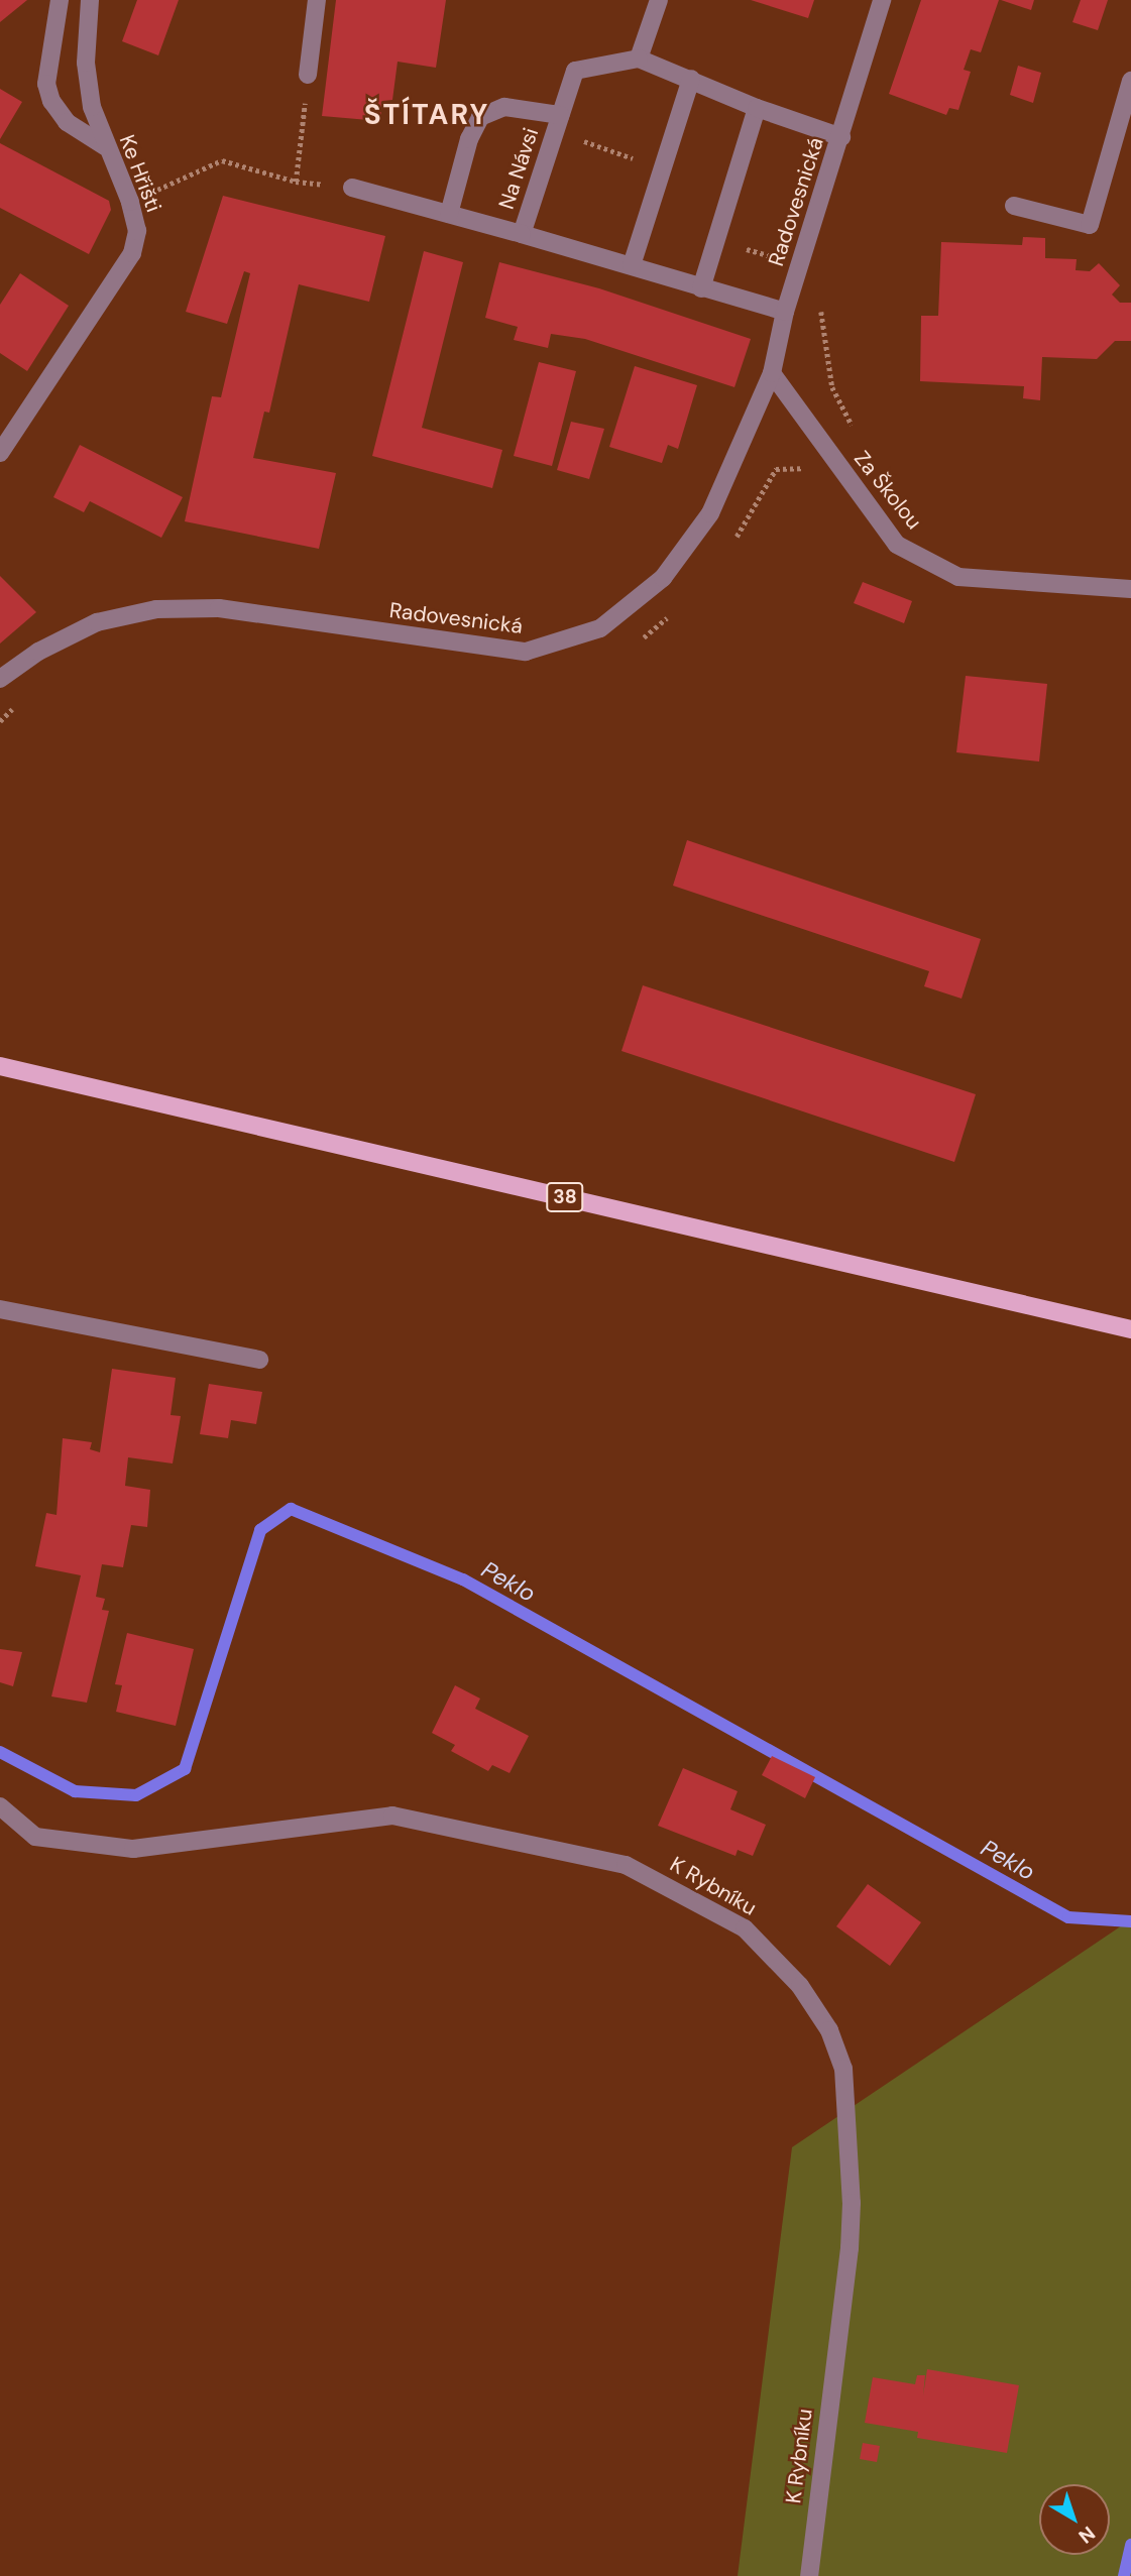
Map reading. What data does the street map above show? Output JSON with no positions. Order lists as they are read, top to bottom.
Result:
{
  "streets": {
    "main road": ["38"],
    "street": [
      "Na Návsi",
      "Ke Hřišti",
      "Radovesnická",
      "Za Školou",
      "K Rybníku"
    ]
  },
  "crossings": [
    ["Na Návsi", "Radovesnická"],
    ["Radovesnická", "Za Školou"]
  ],
  "districts": ["ŠTÍTARY"],
  "water": ["Peklo"],
  "north": "bottom right"
}
